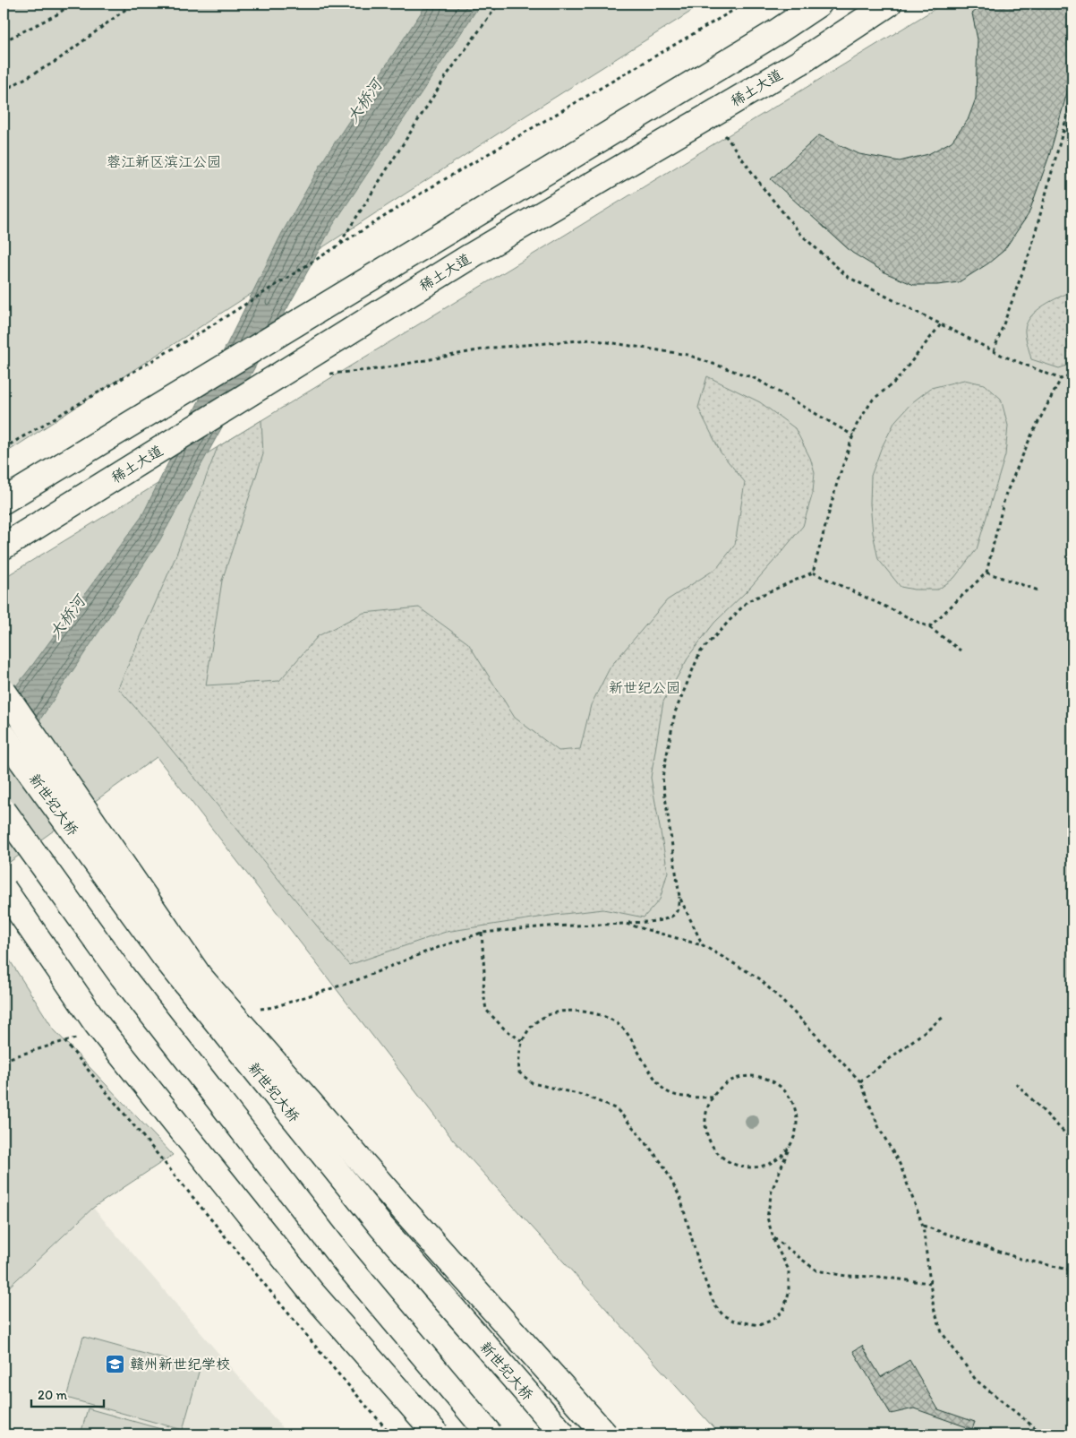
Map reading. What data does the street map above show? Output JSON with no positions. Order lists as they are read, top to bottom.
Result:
{
  "streets": {
    "main road": ["稀土大道", "新世纪大桥"]
  },
  "water": ["大桥河"],
  "parks": ["蓉江新区滨江公园", "新世纪公园"],
  "places": {
    "school or university": ["赣州新世纪学校"]
  },
  "scale_bar": "20 m"
}
